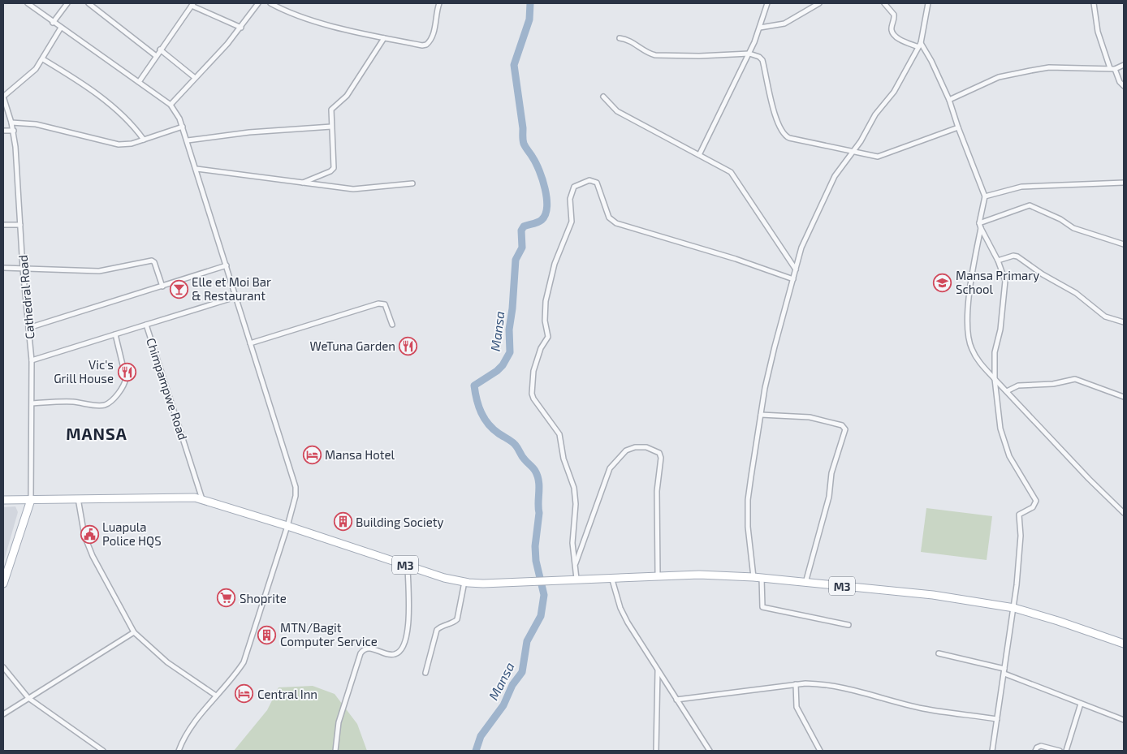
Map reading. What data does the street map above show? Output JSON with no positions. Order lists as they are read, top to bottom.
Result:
{
  "streets": {
    "main road": ["M3"],
    "street": ["Cathedral Road", "Chimpampwe Road"]
  },
  "crossings": [
    ["Cathedral Road", "Chimpampwe Road"],
    ["Cathedral Road", "M3"],
    ["Chimpampwe Road", "M3"]
  ],
  "districts": ["MANSA"],
  "water": ["Mansa"],
  "places": {
    "school or university": ["Mansa Primary School"],
    "bar": ["Elle et Moi Bar & Restaurant"],
    "restaurant": ["WeTuna Garden", "Vic's Grill House"],
    "hotel": ["Mansa Hotel", "Central Inn"],
    "building": ["Building Society", "MTN/Bagit Computer Service"],
    "public building": ["Luapula Police HQS"],
    "supermarket": ["Shoprite"]
  }
}
